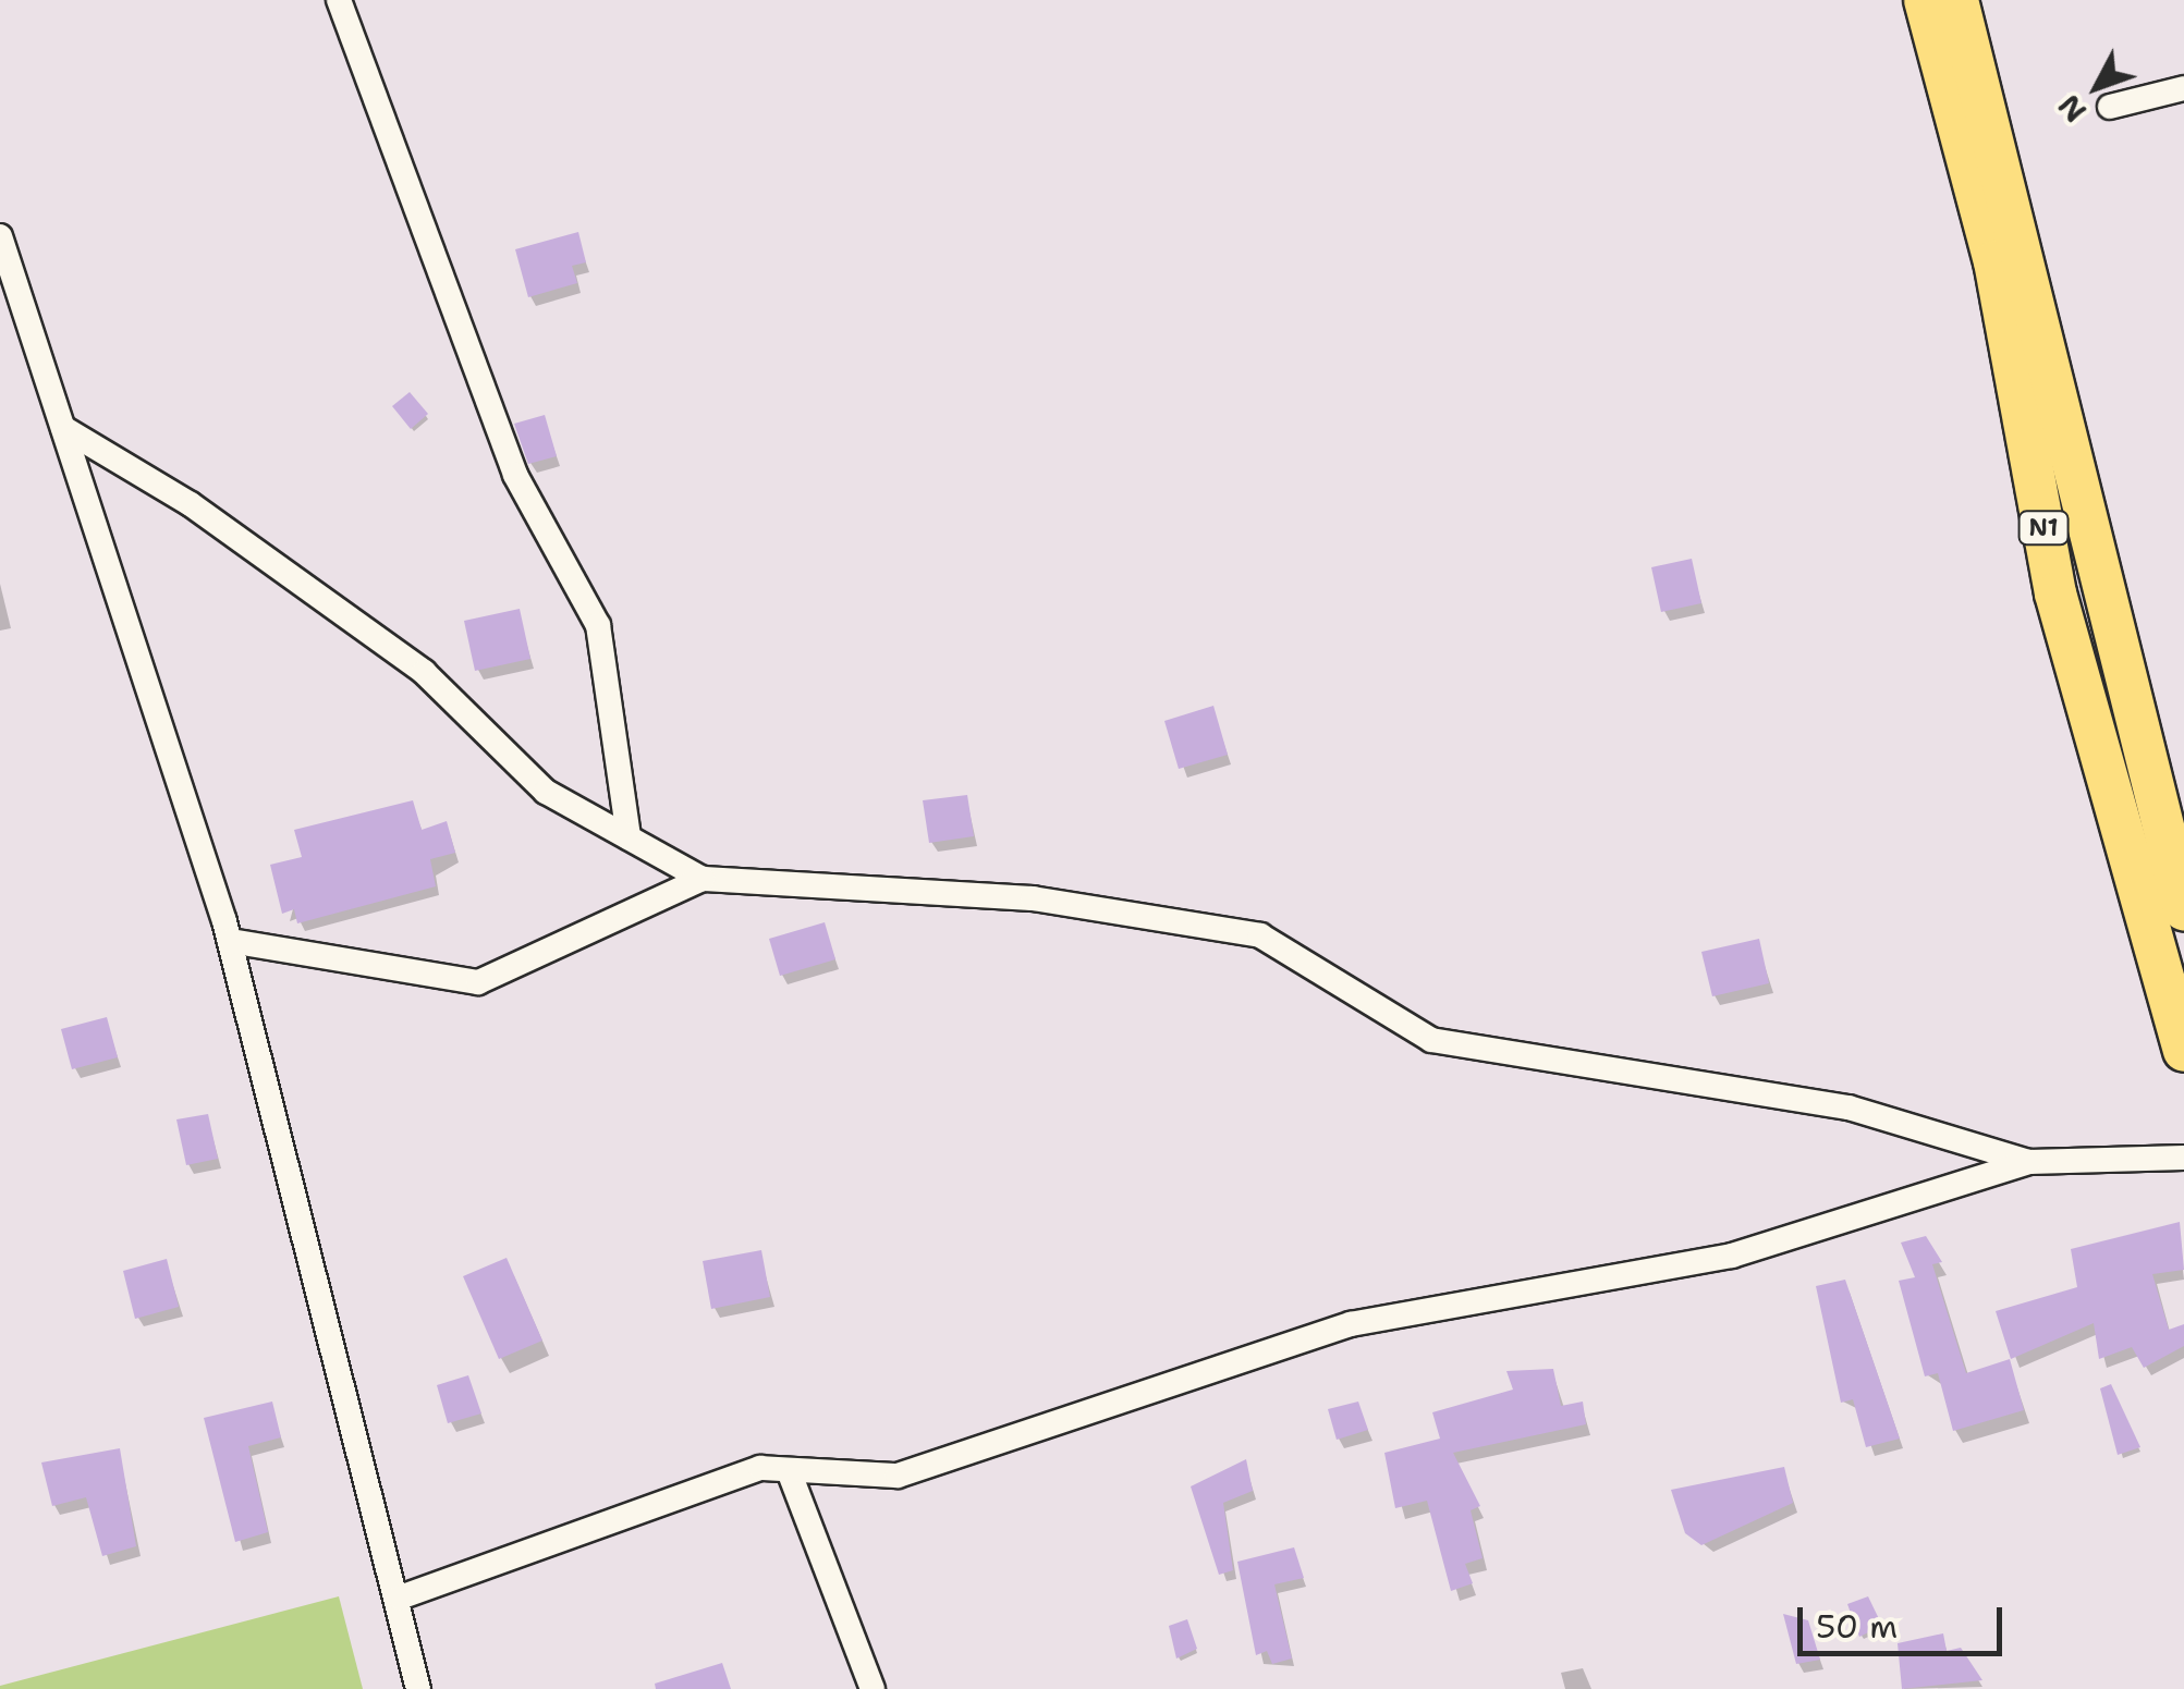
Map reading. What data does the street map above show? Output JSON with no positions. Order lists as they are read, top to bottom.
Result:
{
  "streets": {
    "main road": ["N1"]
  },
  "scale_bar": "50 m",
  "north": "bottom left"
}
